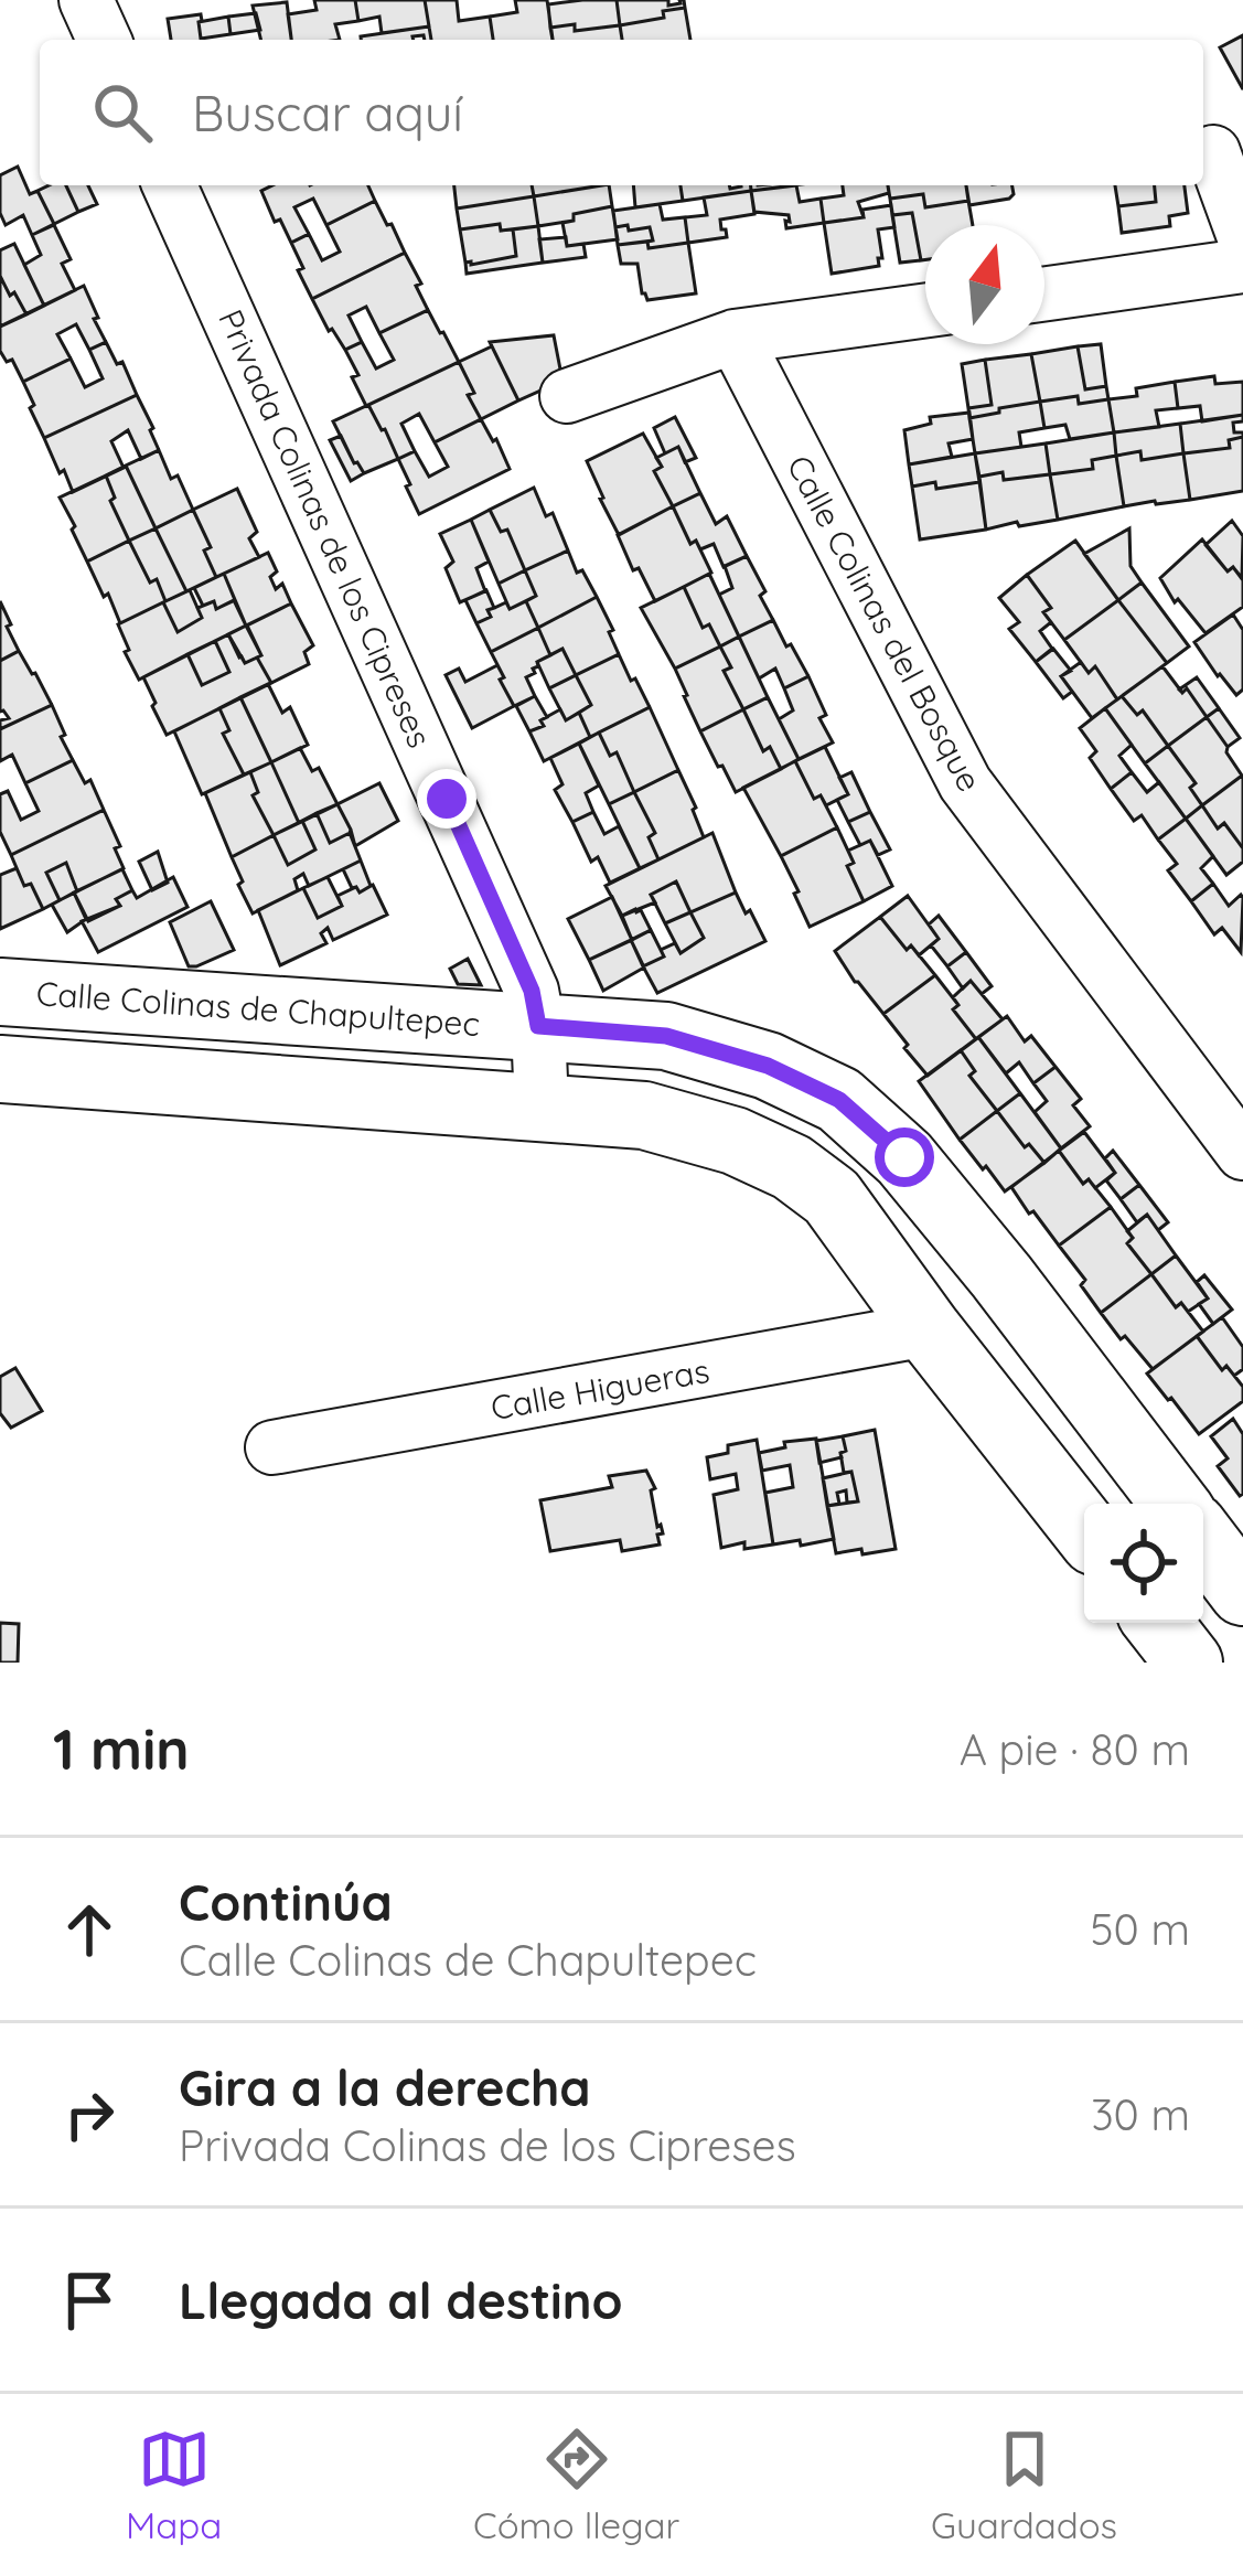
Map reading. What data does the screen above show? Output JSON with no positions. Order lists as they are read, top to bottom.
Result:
{
  "streets": {
    "street": [
      "Privada Colinas de los Cipreses",
      "Calle Colinas del Bosque",
      "Calle Colinas de Chapultepec",
      "Calle Higueras"
    ]
  },
  "crossings": [
    ["Privada Colinas de los Cipreses", "Calle Colinas de Chapultepec"]
  ],
  "north": "top",
  "page": {
    "search": "Buscar aquí",
    "heading": ["1 min", "A pie · 80 m"],
    "list": [
      ["Continúa", "Calle Colinas de Chapultepec", "50 m"],
      ["Gira a la derecha", "Privada Colinas de los Cipreses", "30 m"],
      "Llegada al destino"
    ],
    "nav": ["Mapa", "Cómo llegar", "Guardados"]
  }
}
